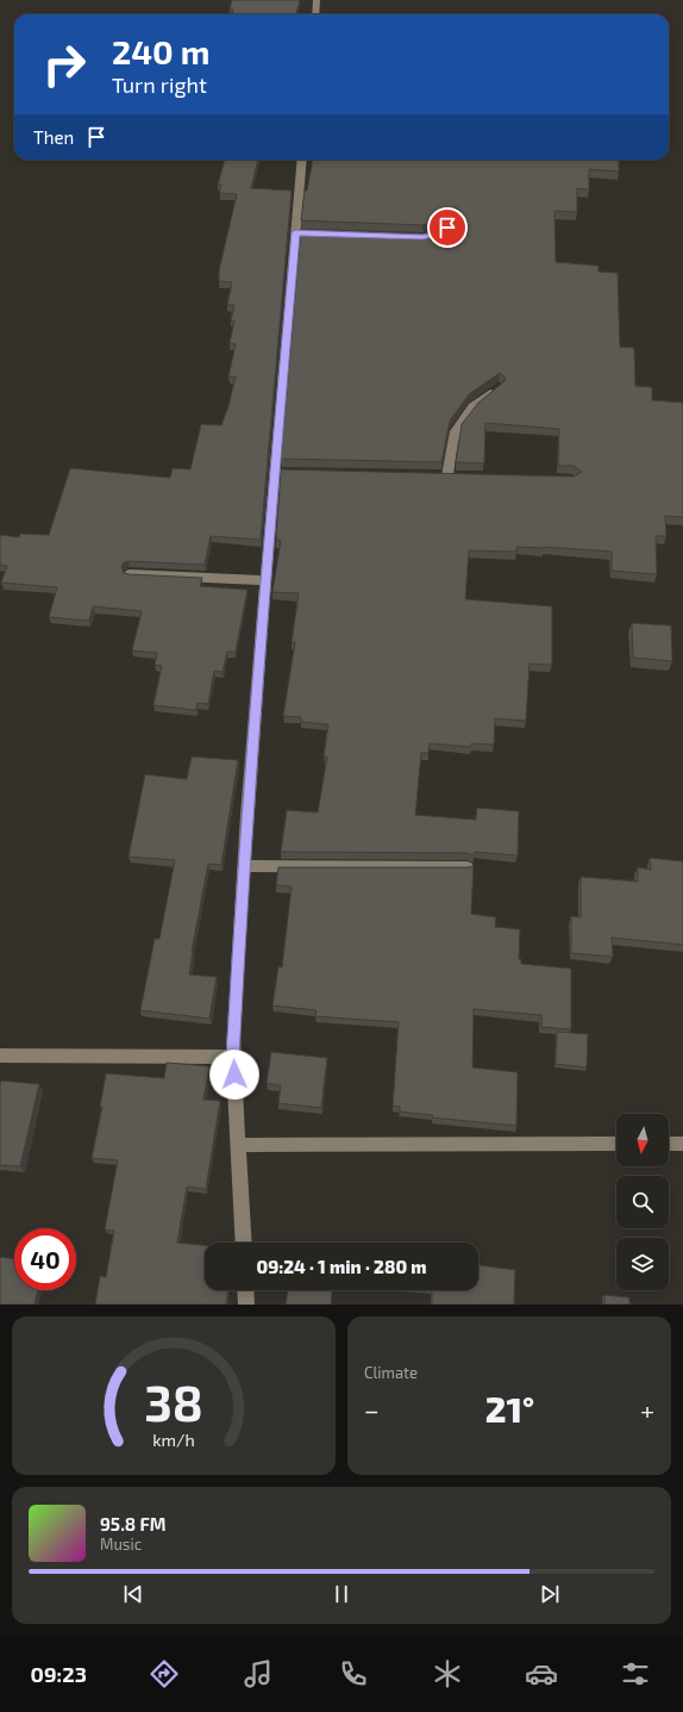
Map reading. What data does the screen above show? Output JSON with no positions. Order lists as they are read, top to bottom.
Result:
{
  "north": "bottom",
  "page": {
    "turn": ["240 m", "Turn right"],
    "then": "Then",
    "limit": "40",
    "trip": "09:24 · 1 min · 280 m",
    "tile": "Climate",
    "heat": ["−", "21°", "+"],
    "song": ["95.8 FM", "Music"],
    "tabs": "09:23",
    "gauge": ["38", "km/h"]
  }
}
